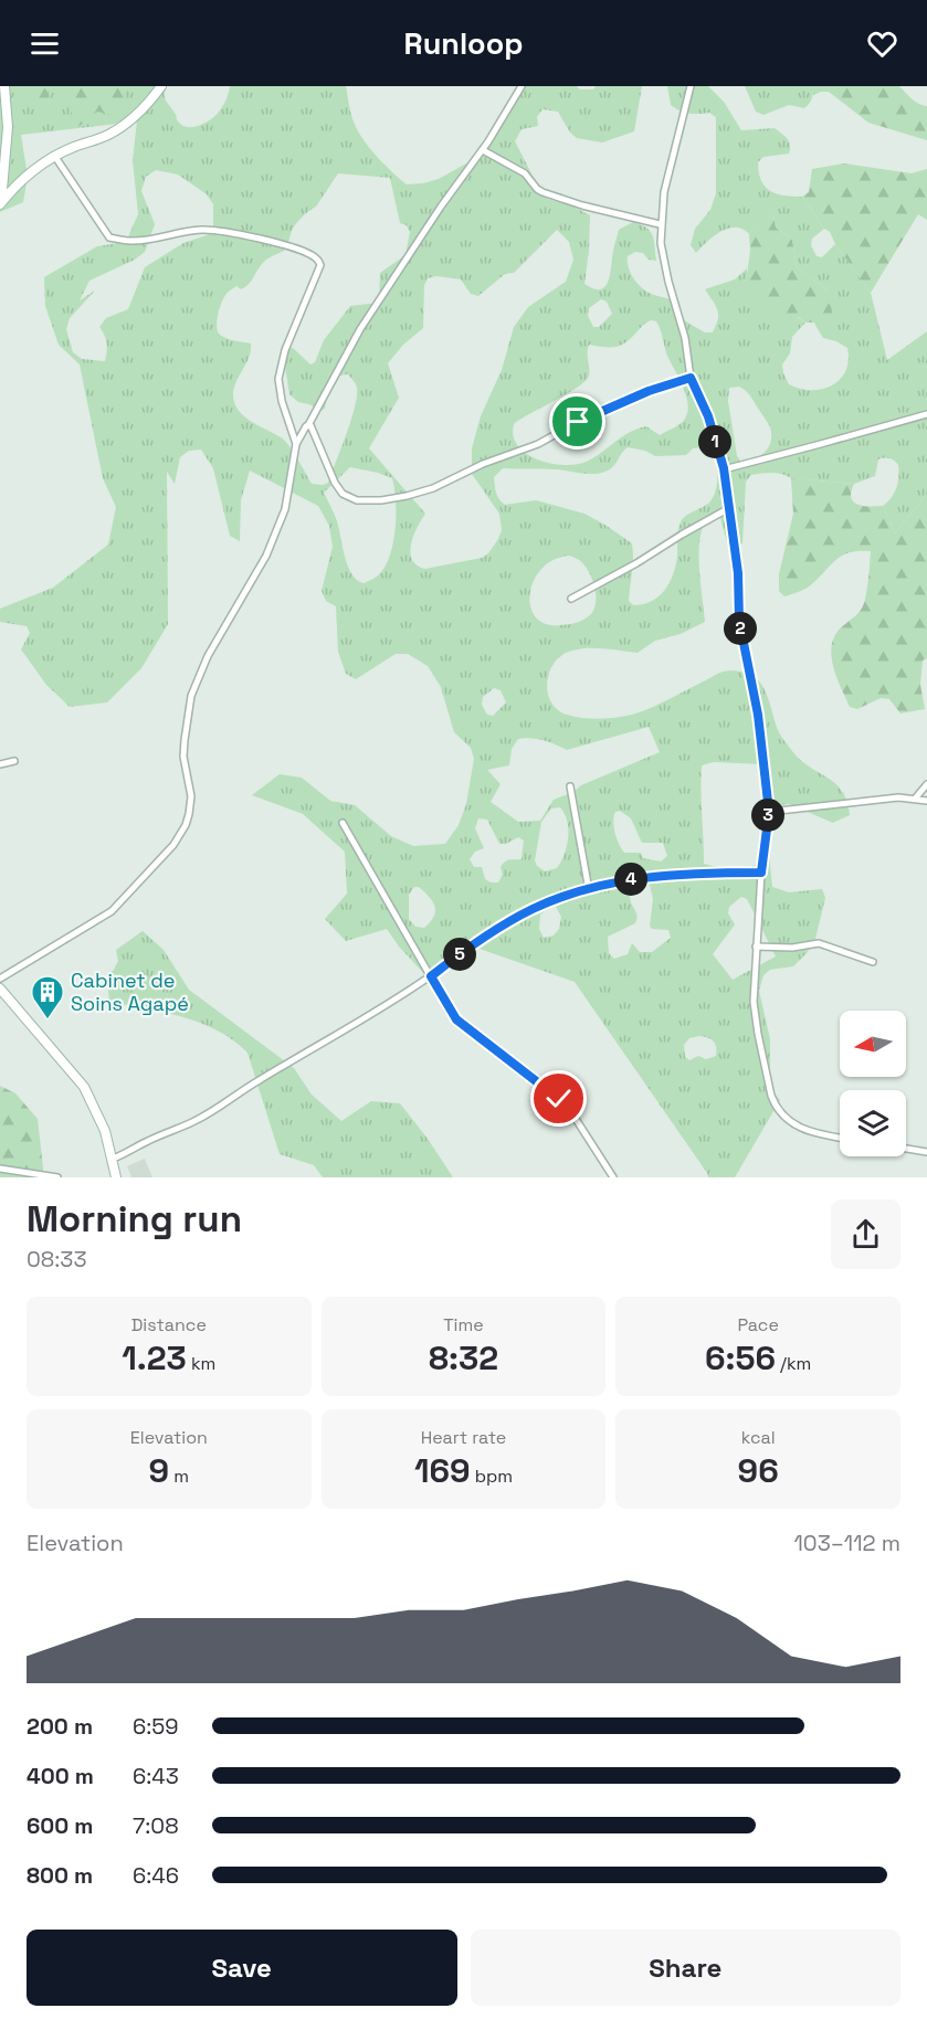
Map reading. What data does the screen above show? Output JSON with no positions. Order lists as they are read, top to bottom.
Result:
{
  "places": {
    "building": ["Cabinet de Soins Agapé"]
  },
  "north": "left",
  "page": {
    "header": "Runloop",
    "pins": [
      "1",
      "2",
      "3",
      "4",
      "5"
    ],
    "heading": ["Morning run", "08:33"],
    "stats": [
      ["Distance", "1.23 km"],
      ["Time", "8:32"],
      ["Pace", "6:56 /km"],
      ["Elevation", "9 m"],
      ["Heart rate", "169 bpm"],
      ["kcal", "96"]
    ],
    "chart": ["Elevation", "103–112 m"],
    "list": [
      {
        "name": "200 m",
        "note": "6:59"
      },
      {
        "name": "400 m",
        "note": "6:43"
      },
      {
        "name": "600 m",
        "note": "7:08"
      },
      {
        "name": "800 m",
        "note": "6:46"
      }
    ],
    "buttons": ["Save", "Share"]
  }
}
